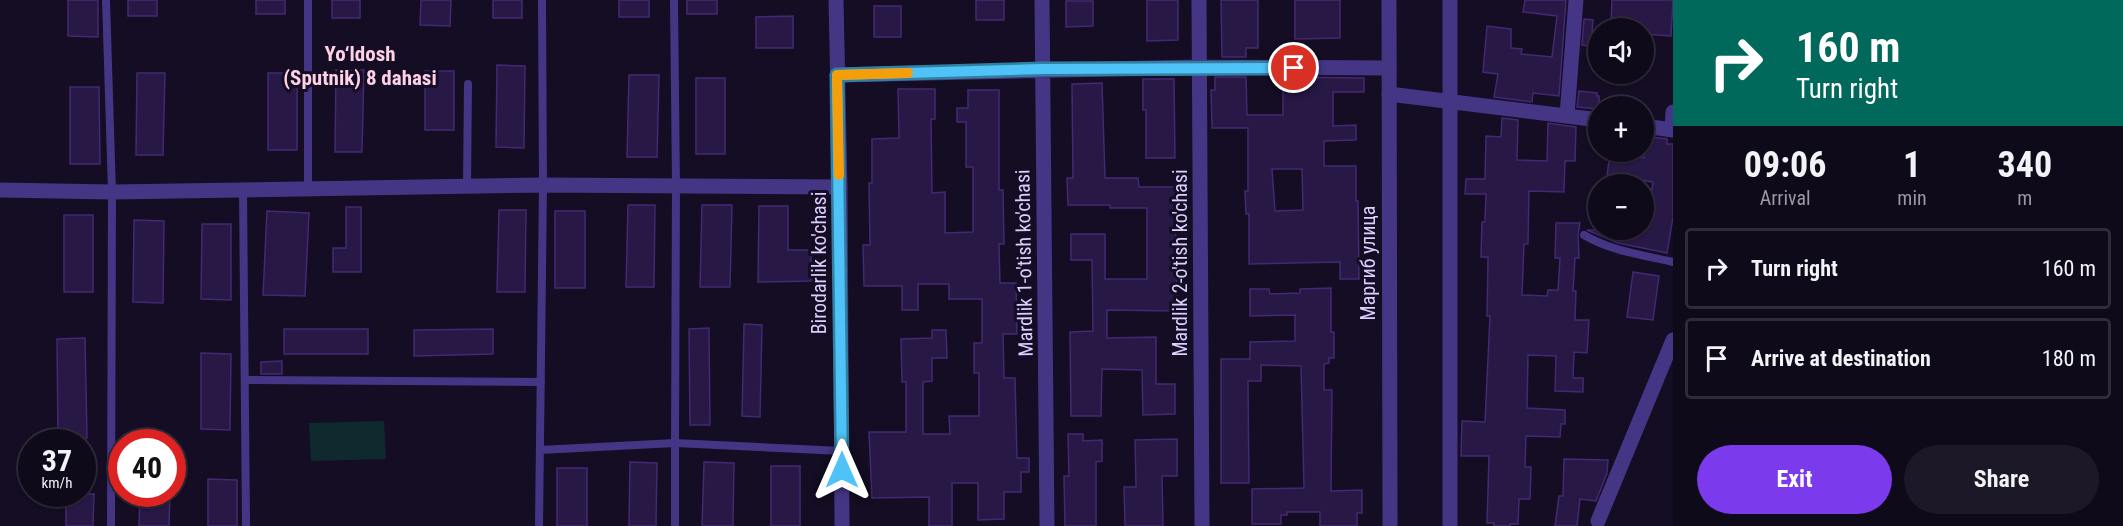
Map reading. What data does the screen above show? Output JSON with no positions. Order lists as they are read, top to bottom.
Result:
{
  "streets": {
    "street": [
      "Birodarlik ko'chasi",
      "Mardlik 1-o'tish ko'chasi",
      "Mardlik 2-o'tish ko'chasi",
      "Маргиб улица"
    ]
  },
  "districts": ["Yo‘ldosh (Sputnik) 8 dahasi"],
  "page": {
    "turn": ["160 m", "Turn right"],
    "map_buttons": ["+", "−"],
    "eta": [
      "09:06",
      "Arrival",
      "1",
      "min",
      "340",
      "m"
    ],
    "list": [
      {
        "name": "Turn right",
        "value": "160 m"
      },
      {
        "name": "Arrive at destination",
        "value": "180 m"
      }
    ],
    "speed": "37 km/h",
    "limit": "40",
    "buttons": ["Exit", "Share"]
  }
}
